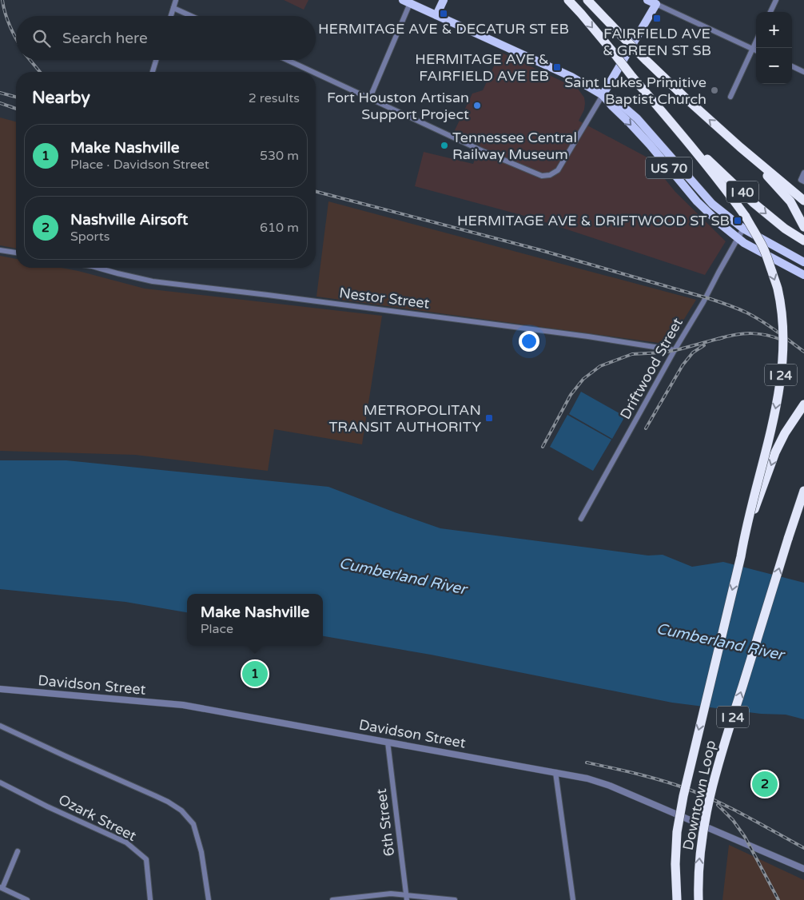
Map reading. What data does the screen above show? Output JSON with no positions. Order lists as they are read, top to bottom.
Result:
{
  "streets": {
    "highway": ["I 40", "I 24", "Downtown Loop"],
    "main road": ["US 70"],
    "street": [
      "Nestor Street",
      "Driftwood Street",
      "Davidson Street",
      "Ozark Street",
      "6th Street"
    ]
  },
  "crossings": [
    ["US 70", "Driftwood Street"],
    ["I 40", "I 24"],
    ["Nestor Street", "Driftwood Street"],
    ["I 24", "Downtown Loop"],
    ["Davidson Street", "6th Street"]
  ],
  "water": ["Cumberland River"],
  "places": {
    "transit": [
      "HERMITAGE AVE & DECATUR ST EB",
      "FAIRFIELD AVE & GREEN ST SB",
      "HERMITAGE AVE & FAIRFIELD AVE EB",
      "HERMITAGE AVE & DRIFTWOOD ST SB",
      "METROPOLITAN TRANSIT AUTHORITY"
    ],
    "other": ["Saint Lukes Primitive Baptist Church", "Fort Houston Artisan Support Project", "Tennessee Central Railway Museum"]
  },
  "page": {
    "map_buttons": ["+", "−"],
    "search": "Search here",
    "heading": ["Nearby", "2 results"],
    "list": [
      {
        "mark": "1",
        "name": "Make Nashville",
        "note": "Place · Davidson Street",
        "value": "530 m"
      },
      {
        "mark": "2",
        "name": "Nashville Airsoft",
        "note": "Sports",
        "value": "610 m"
      }
    ],
    "popup": ["Make Nashville", "Place"],
    "pins": ["1", "2"]
  }
}
